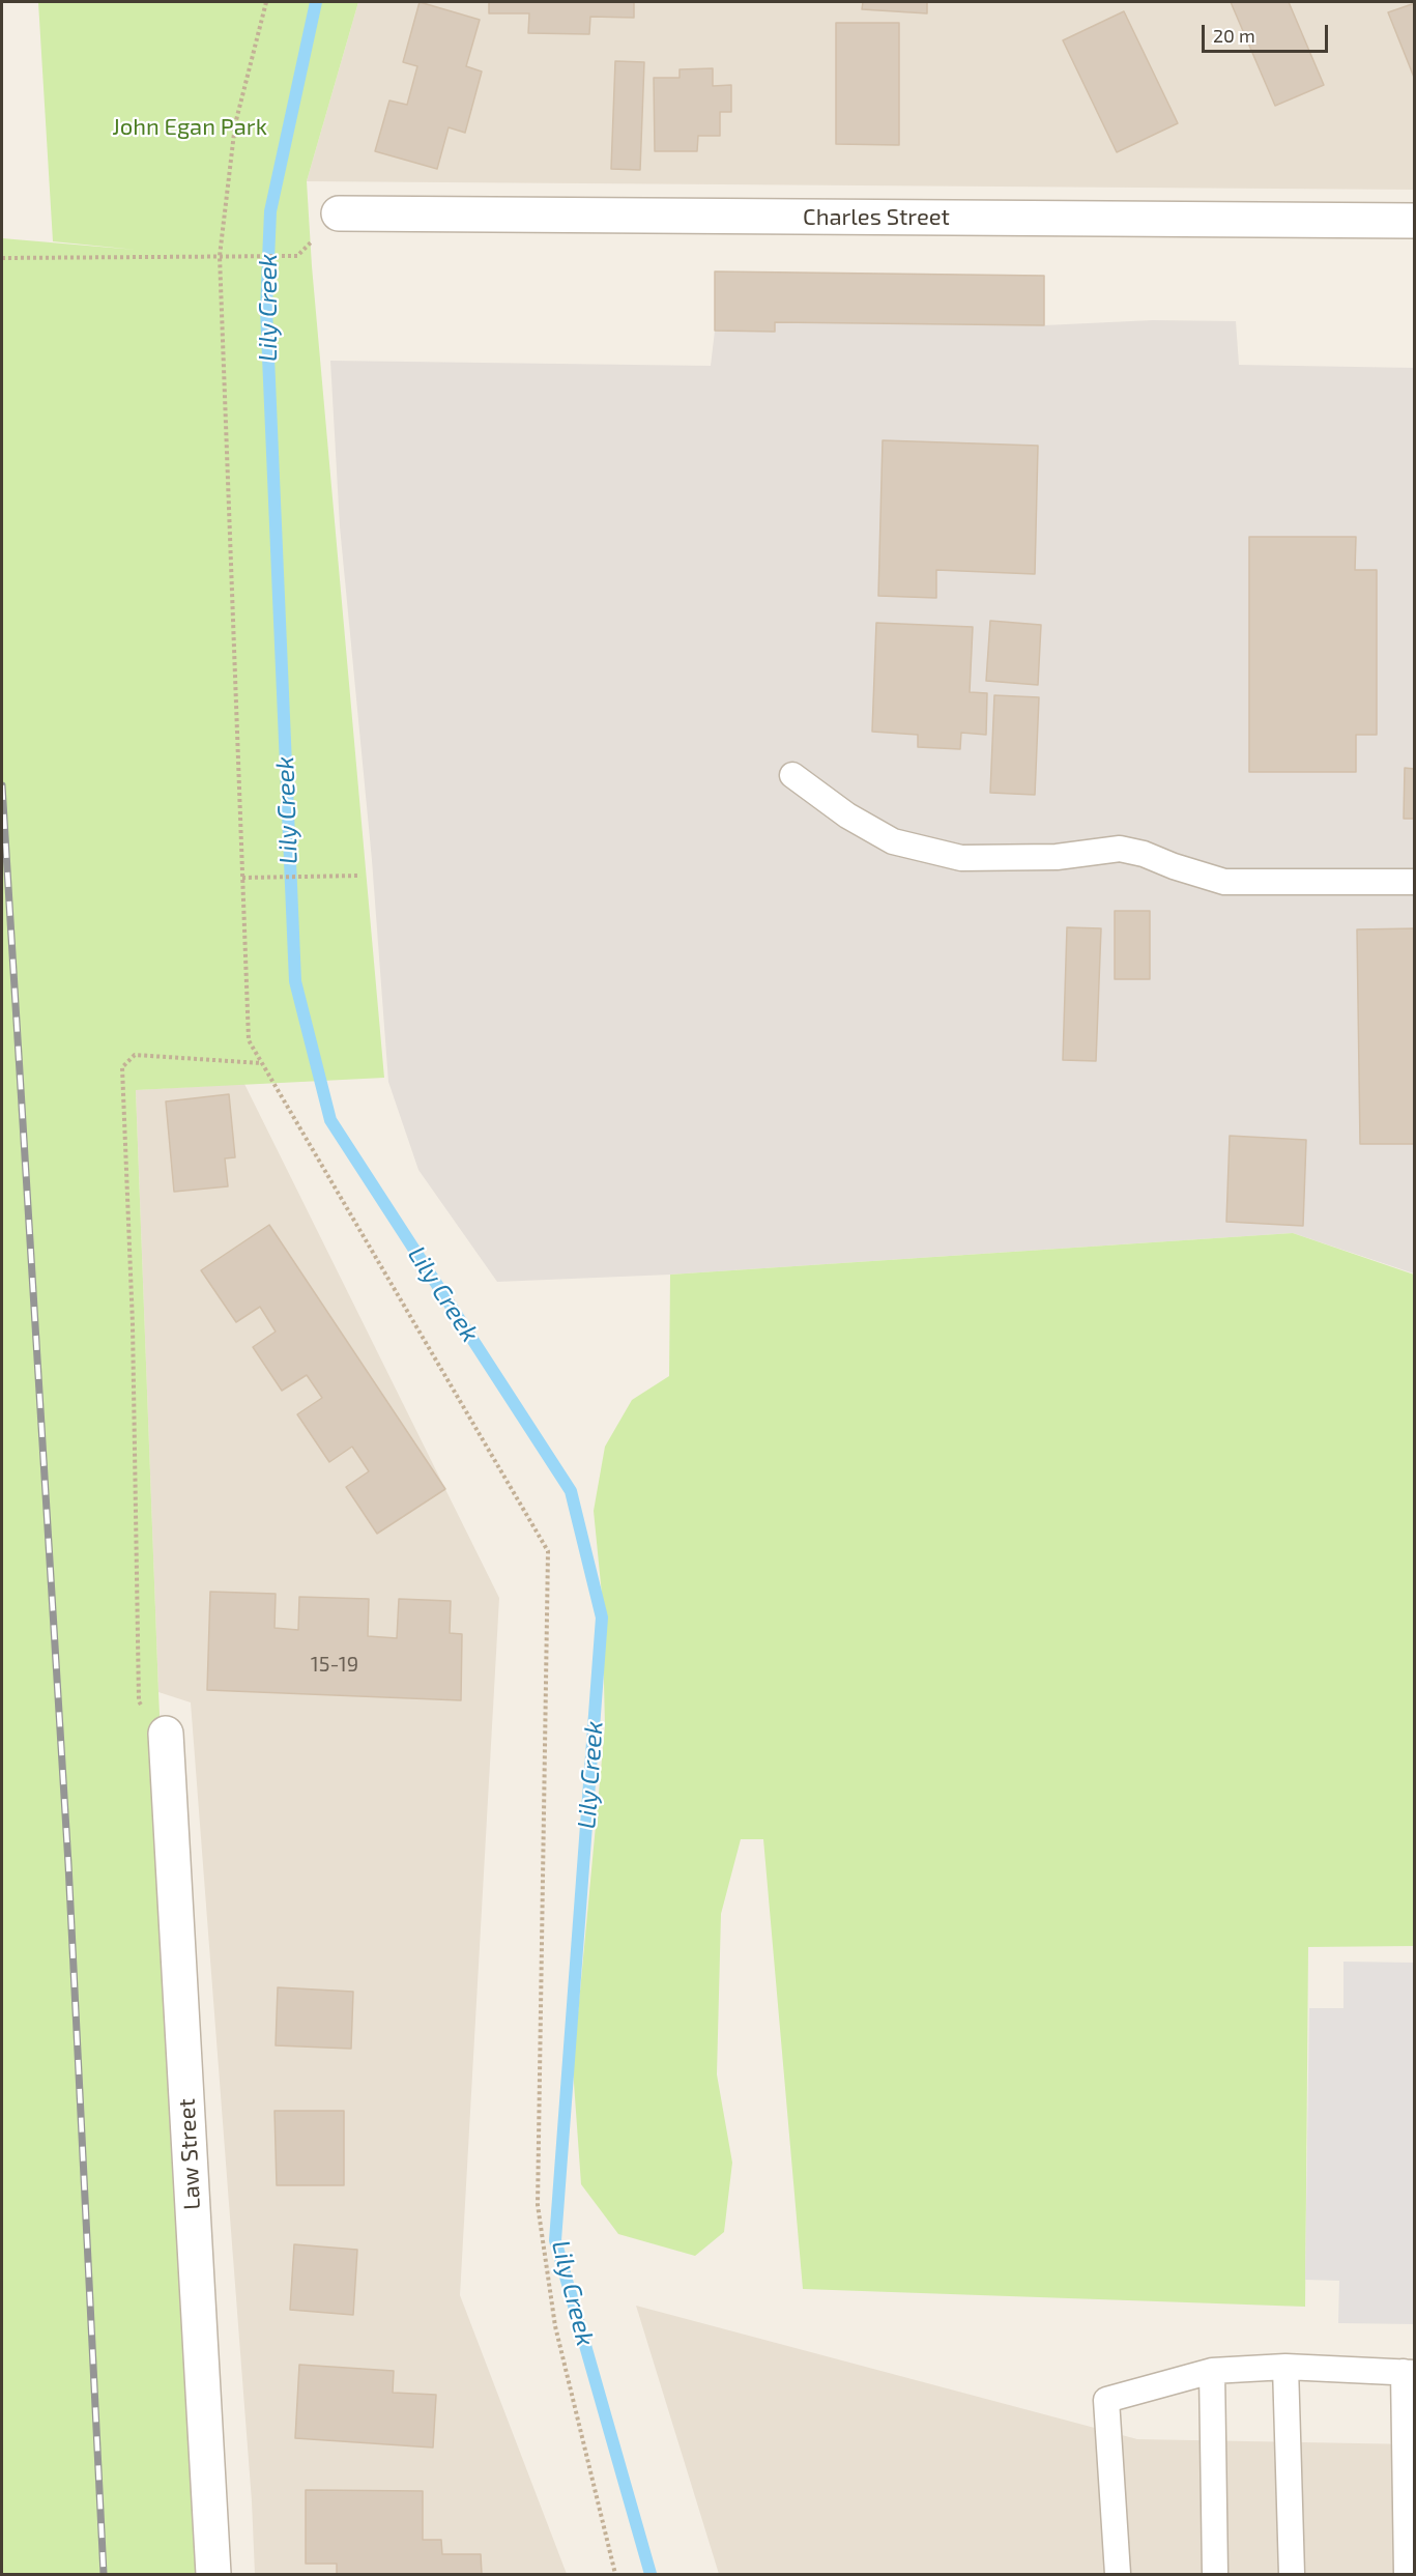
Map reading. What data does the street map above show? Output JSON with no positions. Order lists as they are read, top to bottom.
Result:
{
  "streets": {
    "street": ["Charles Street", "Law Street"]
  },
  "water": ["Lily Creek"],
  "parks": ["John Egan Park"],
  "house_numbers": ["15-19"],
  "scale_bar": "20 m"
}
